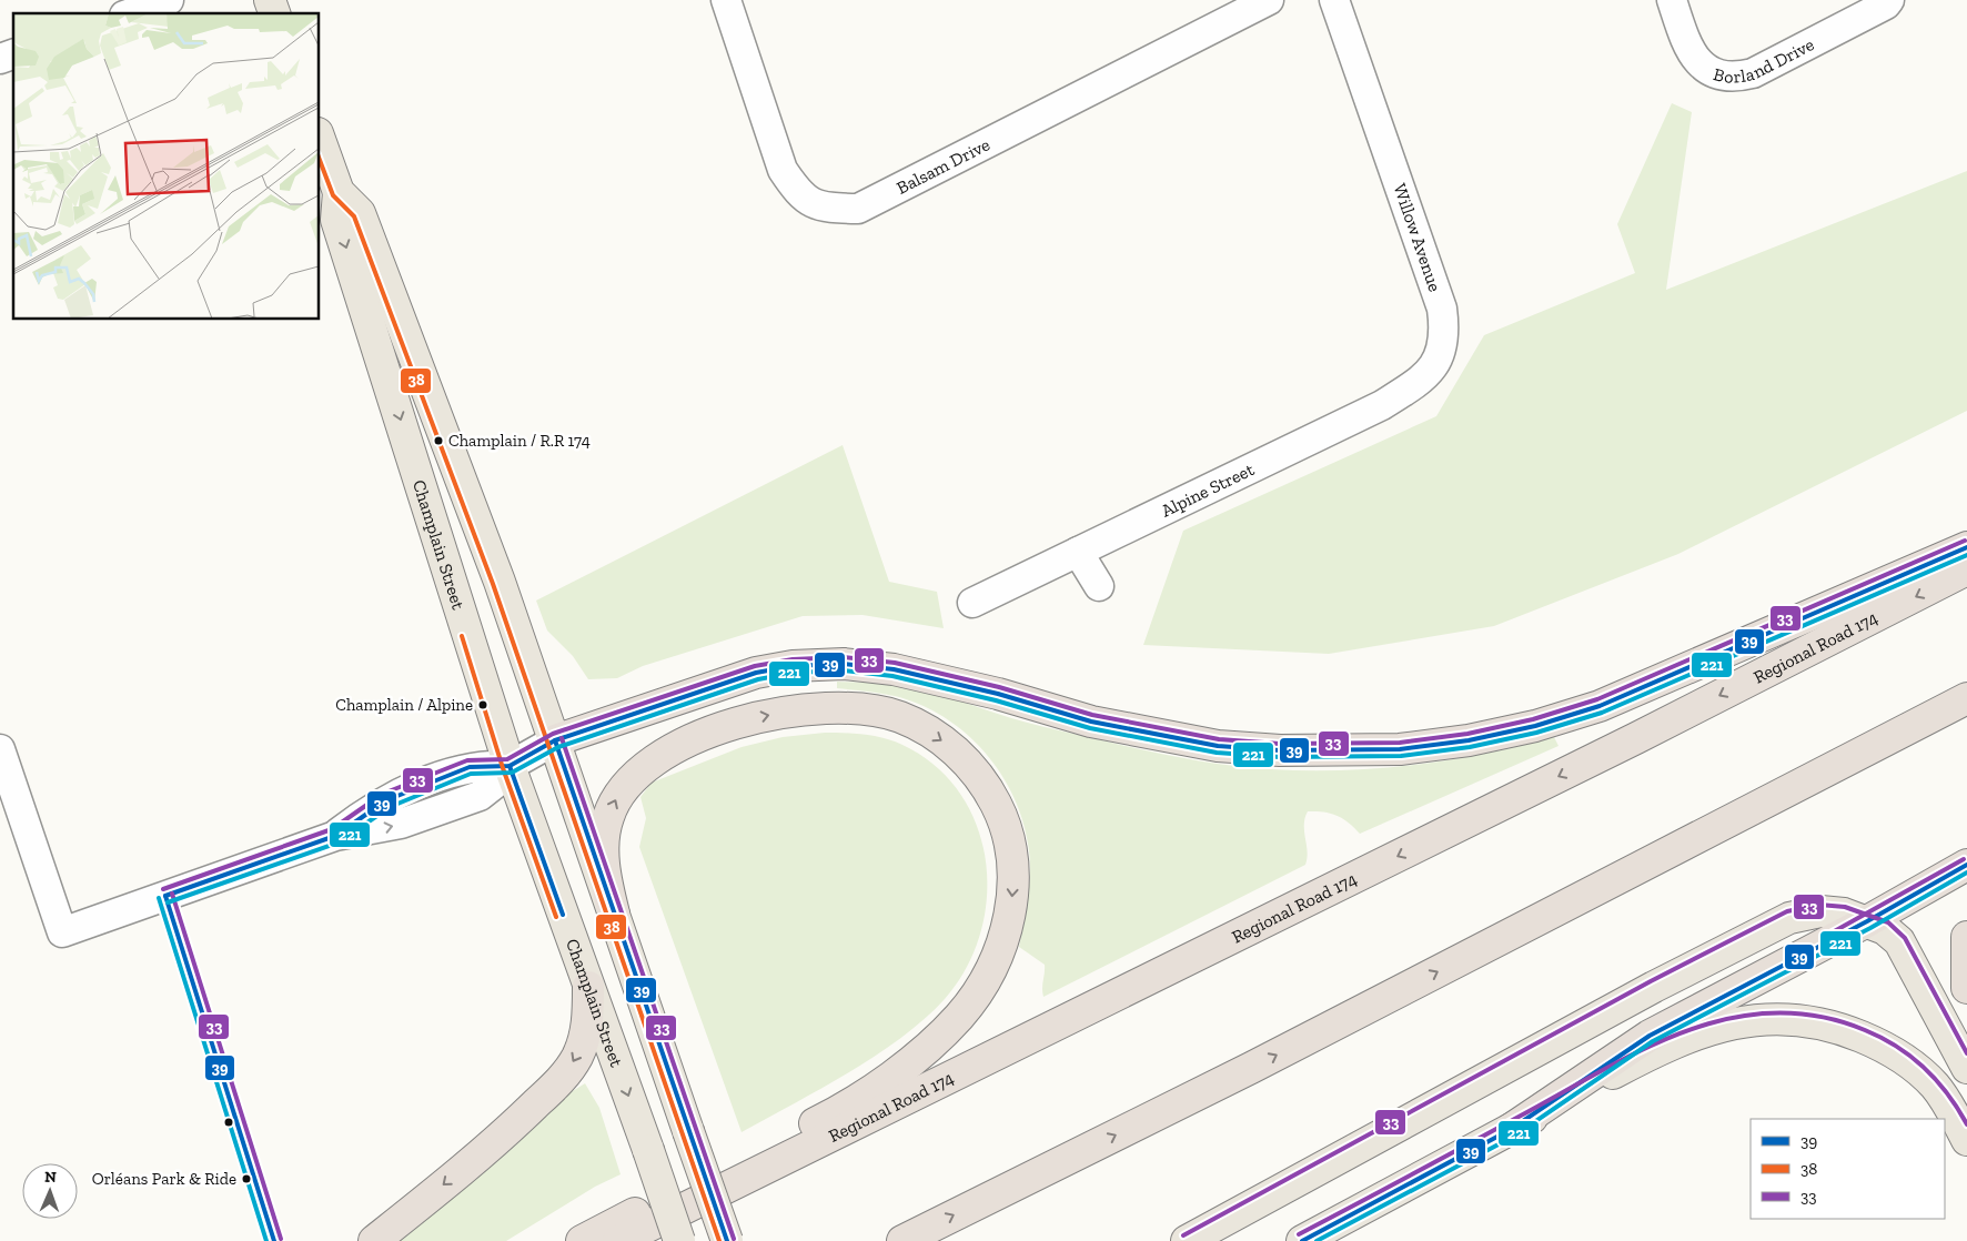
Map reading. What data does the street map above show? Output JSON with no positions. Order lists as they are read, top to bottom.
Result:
{
  "streets": {
    "highway": ["Regional Road 174"],
    "main road": ["Champlain Street"],
    "street": [
      "Borland Drive",
      "Balsam Drive",
      "Willow Avenue",
      "Alpine Street"
    ]
  },
  "crossings": [
    ["Willow Avenue", "Alpine Street"]
  ],
  "places": ["Champlain / R.R 174", "Champlain / Alpine", "Orléans Park & Ride"],
  "lines": [
    "transit line 38",
    "transit line 33",
    "transit line 39",
    "transit line 221"
  ],
  "legend": ["39", "38", "33"],
  "north": "top"
}
